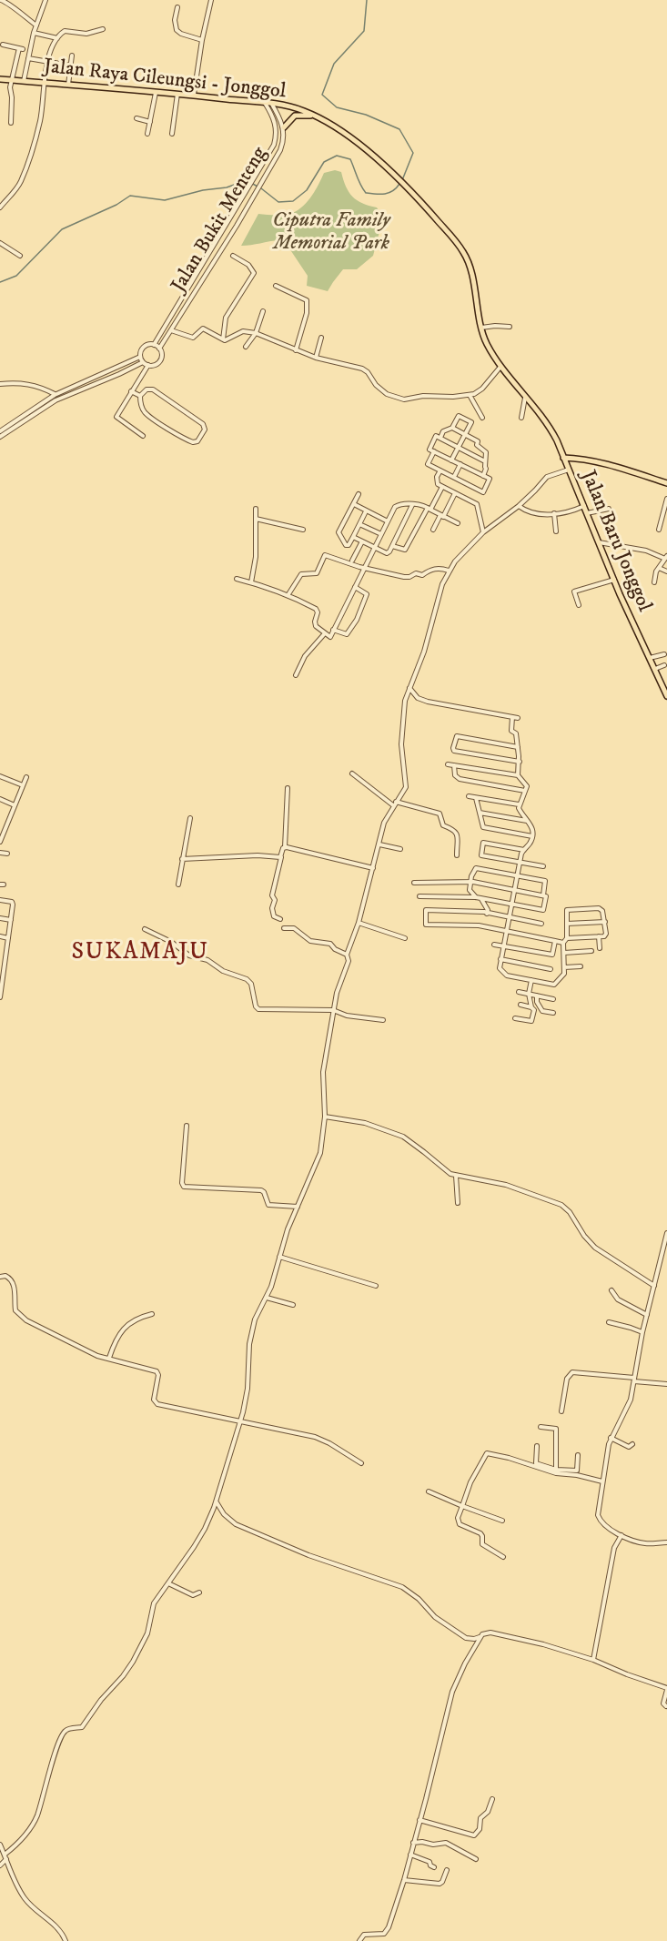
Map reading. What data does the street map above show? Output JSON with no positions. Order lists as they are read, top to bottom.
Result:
{
  "streets": {
    "main road": ["Jalan Raya Cileungsi - Jonggol", "Jalan Baru Jonggol"],
    "street": ["Jalan Bukit Menteng"]
  },
  "crossings": [
    ["Jalan Raya Cileungsi - Jonggol", "Jalan Bukit Menteng"],
    ["Jalan Raya Cileungsi - Jonggol", "Jalan Baru Jonggol"]
  ],
  "districts": ["SUKAMAJU"],
  "parks": ["Ciputra Family Memorial Park"]
}
